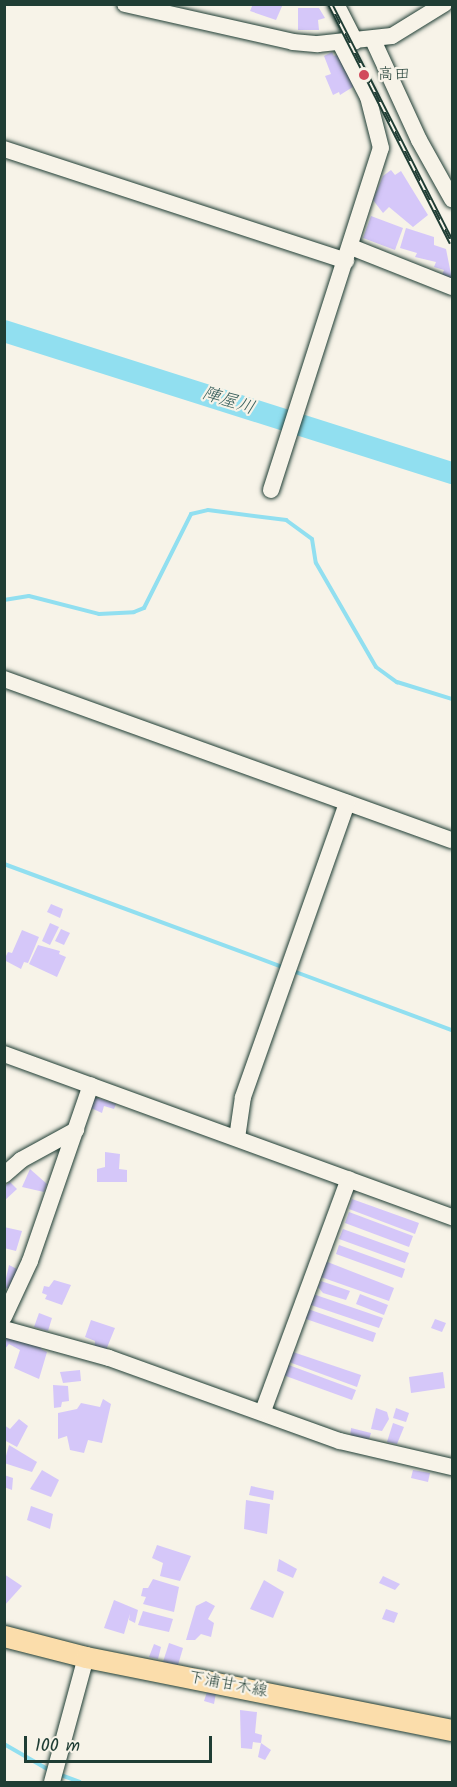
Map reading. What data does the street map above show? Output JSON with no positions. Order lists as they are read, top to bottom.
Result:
{
  "streets": {
    "main road": ["下浦甘木線"]
  },
  "water": ["陣屋川"],
  "places": ["高田"],
  "scale_bar": "100 m"
}
